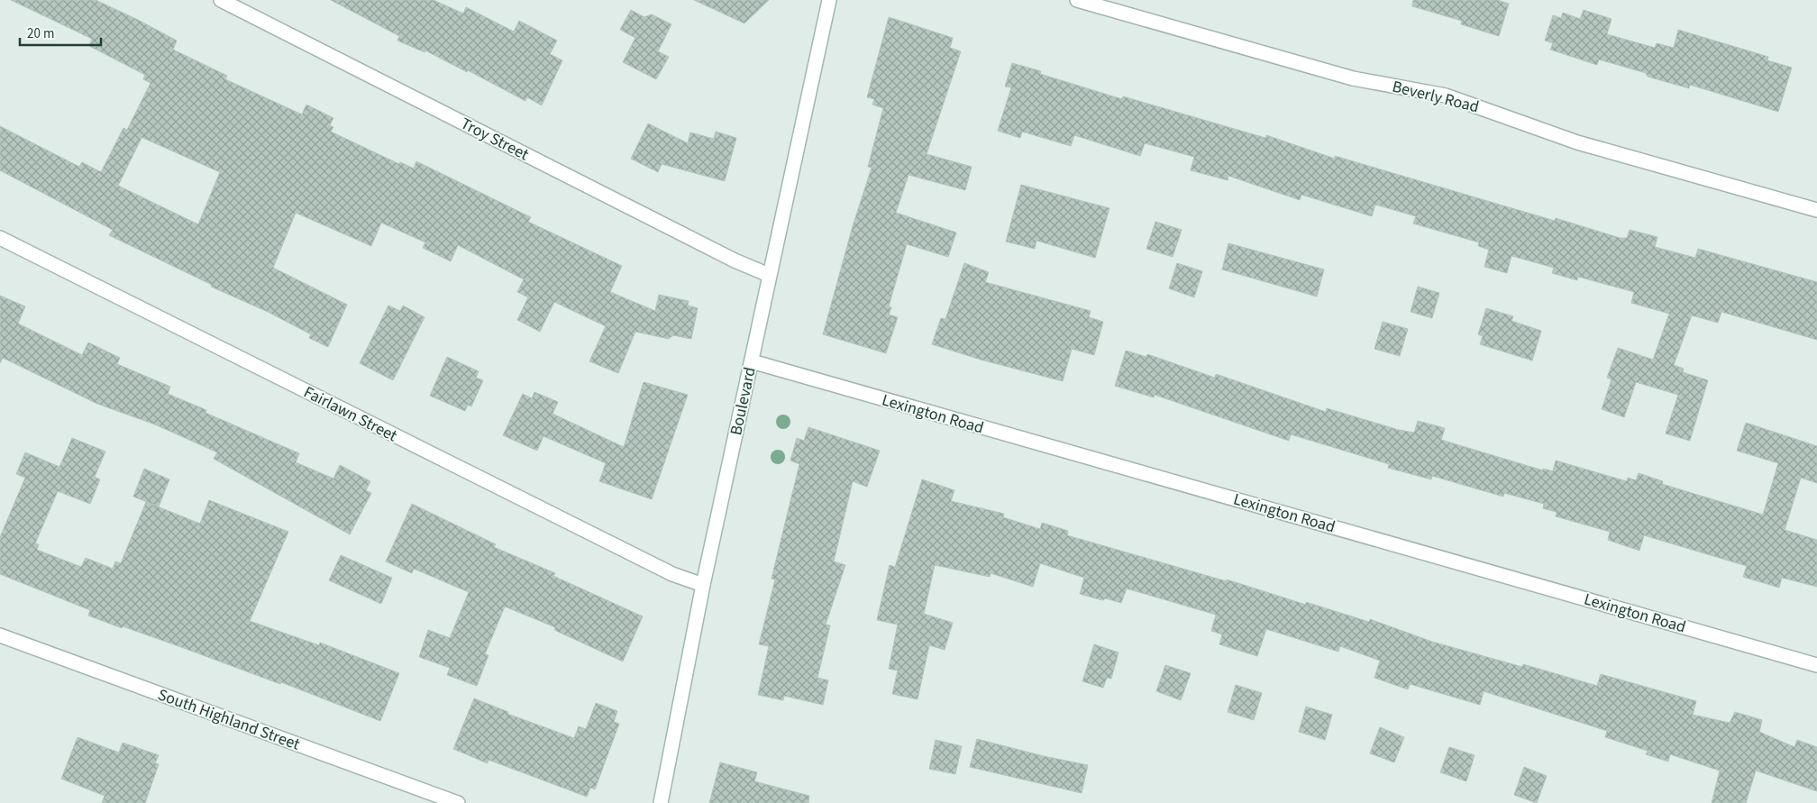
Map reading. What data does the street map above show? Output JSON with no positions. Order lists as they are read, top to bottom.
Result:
{
  "streets": {
    "street": [
      "Beverly Road",
      "Troy Street",
      "Boulevard",
      "Fairlawn Street",
      "Lexington Road",
      "South Highland Street"
    ]
  },
  "crossings": [
    ["Troy Street", "Boulevard"],
    ["Boulevard", "Fairlawn Street"],
    ["Boulevard", "Lexington Road"]
  ],
  "scale_bar": "20 m"
}
